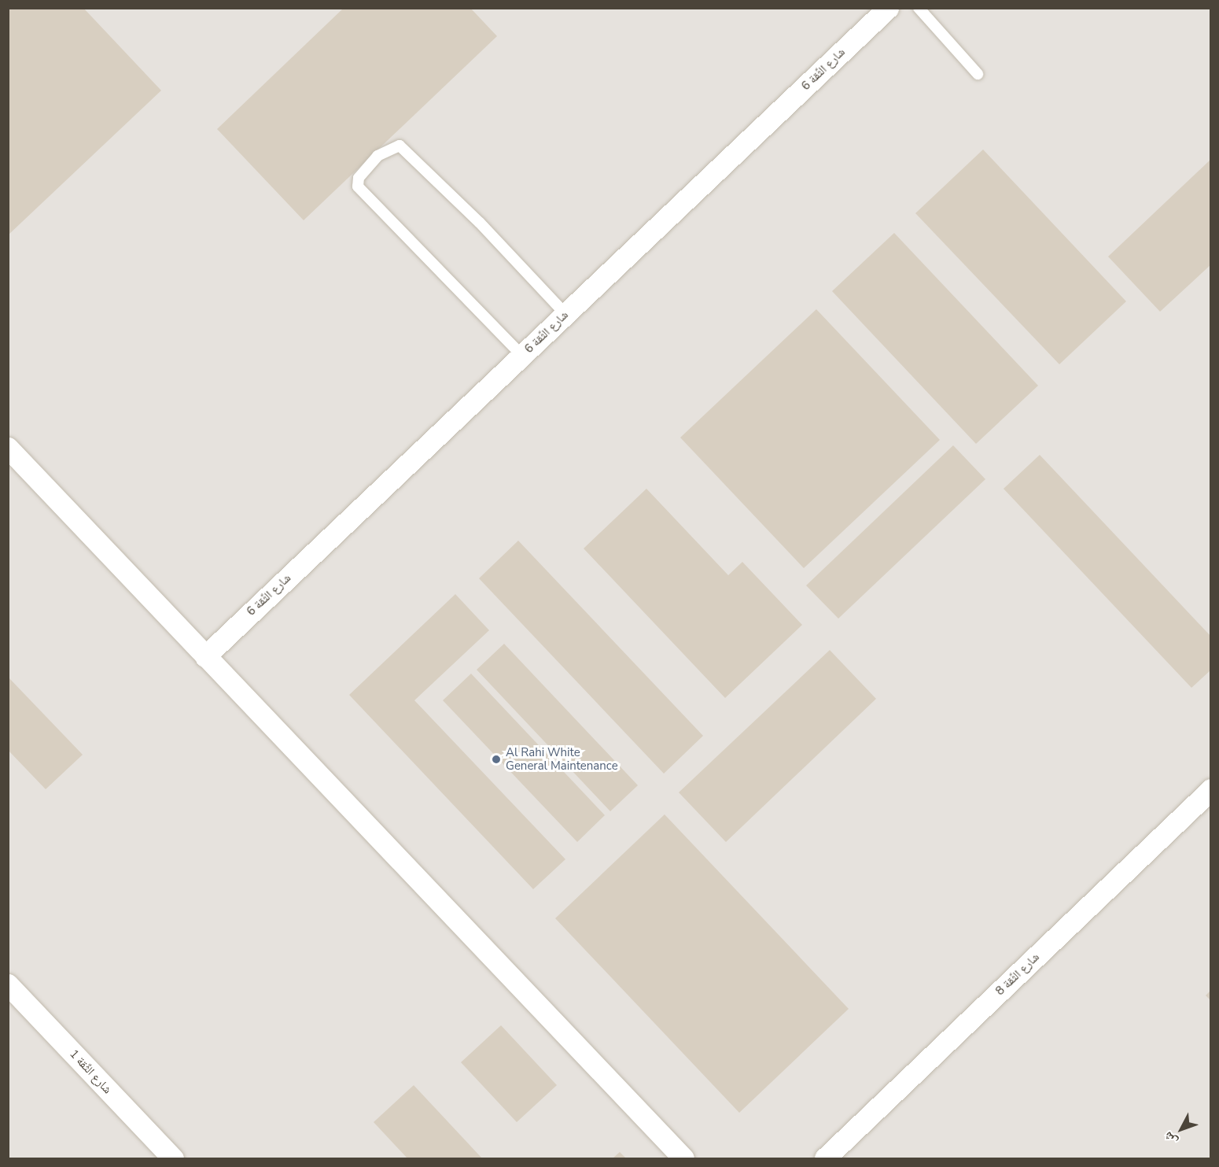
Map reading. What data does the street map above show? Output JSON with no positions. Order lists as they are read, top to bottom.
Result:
{
  "streets": {
    "street": ["شارع الثِّقة 6", "شارع الثِّقة 8", "شارع الثِّقة 1"]
  },
  "places": ["Al Rahi White General Maintenance"],
  "north": "bottom left"
}
